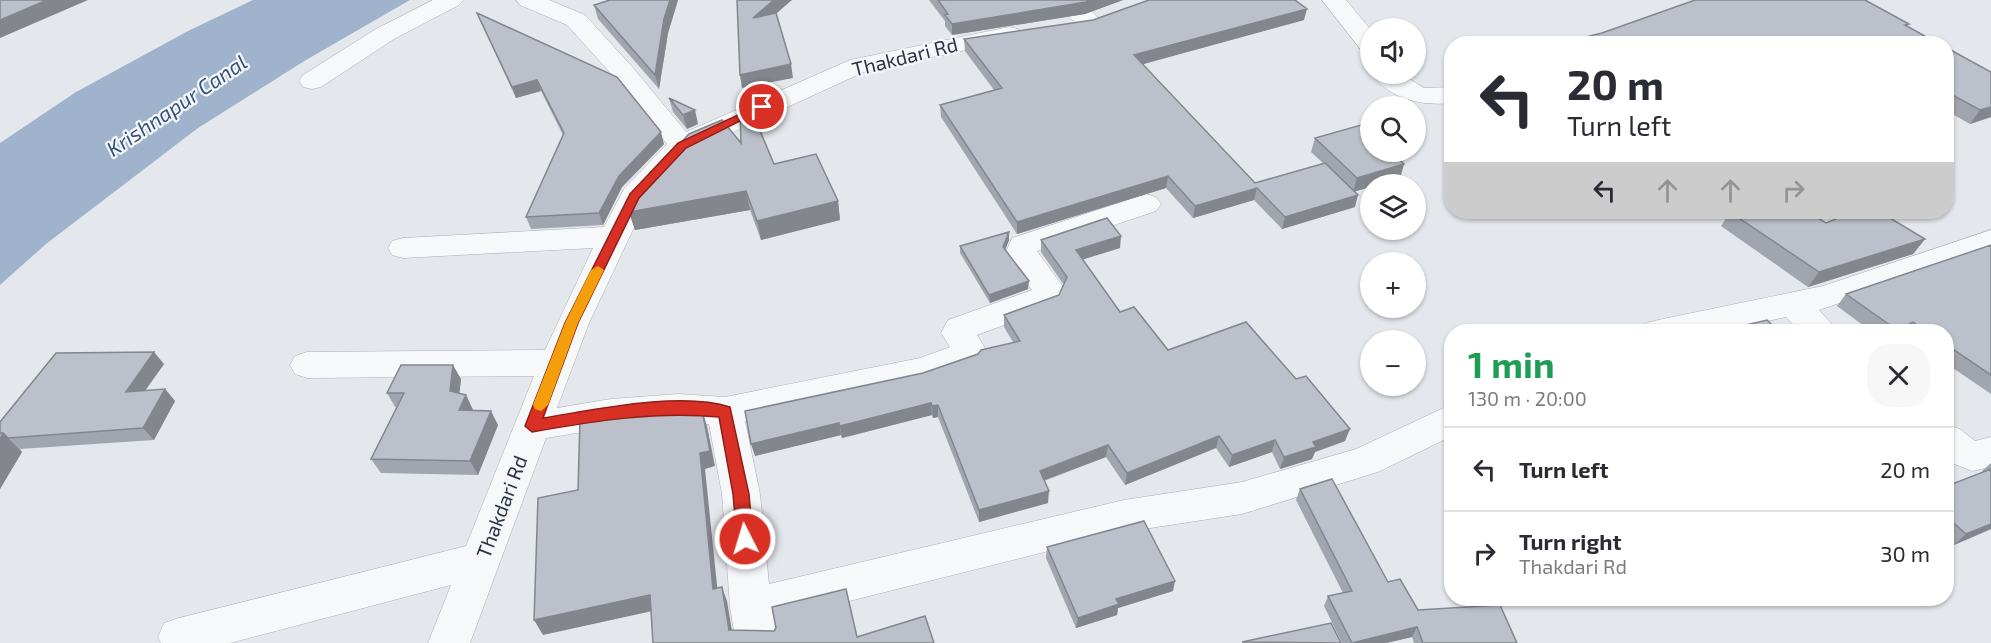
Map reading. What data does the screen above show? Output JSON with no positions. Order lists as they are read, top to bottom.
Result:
{
  "streets": {
    "street": ["Thakdari Rd"]
  },
  "water": ["Krishnapur Canal"],
  "page": {
    "map_buttons": ["+", "−"],
    "turn": ["20 m", "Turn left"],
    "heading": ["1 min", "130 m · 20:00"],
    "list": [
      {
        "name": "Turn left",
        "value": "20 m"
      },
      {
        "name": "Turn right",
        "note": "Thakdari Rd",
        "value": "30 m"
      }
    ]
  }
}
